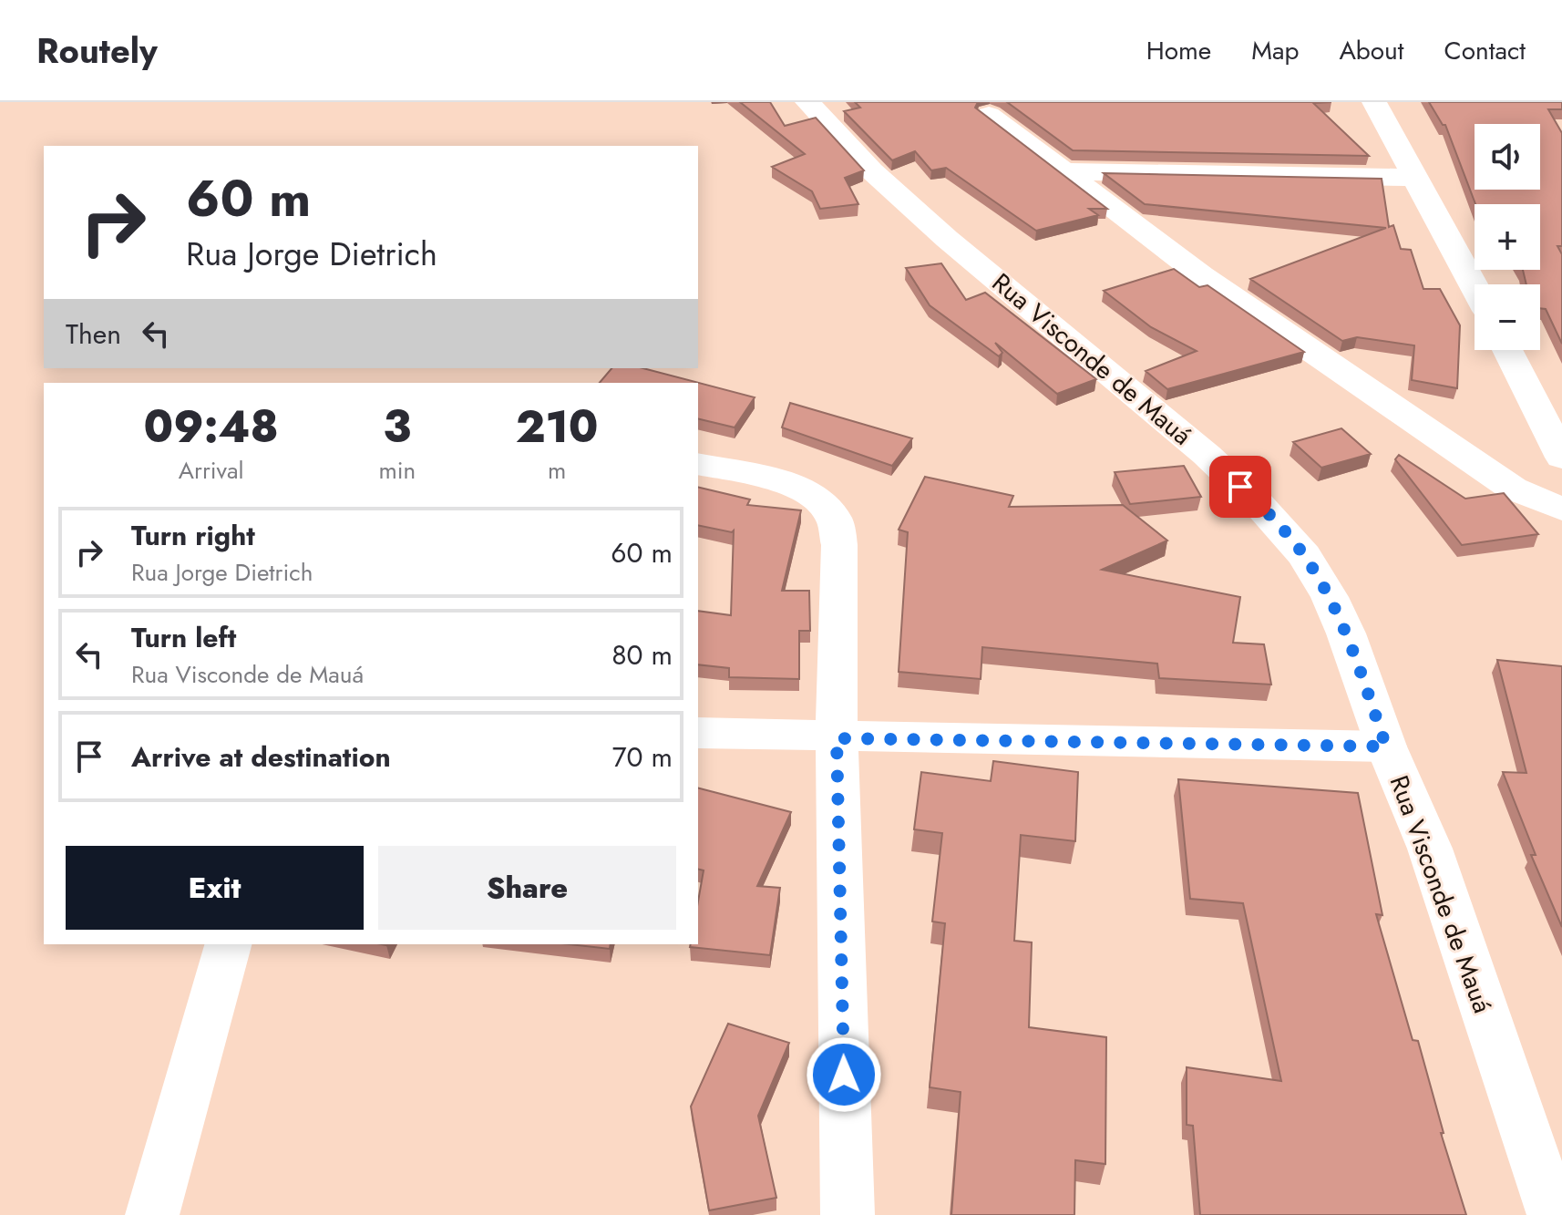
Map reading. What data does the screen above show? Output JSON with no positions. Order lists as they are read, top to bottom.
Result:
{
  "streets": {
    "street": ["Rua Visconde de Mauá"]
  },
  "page": {
    "header": "Routely",
    "nav": [
      "Home",
      "Map",
      "About",
      "Contact"
    ],
    "map_buttons": ["+", "−"],
    "turn": ["60 m", "Rua Jorge Dietrich"],
    "then": "Then",
    "eta": [
      "09:48",
      "Arrival",
      "3",
      "min",
      "210",
      "m"
    ],
    "list": [
      {
        "name": "Turn right",
        "note": "Rua Jorge Dietrich",
        "value": "60 m"
      },
      {
        "name": "Turn left",
        "note": "Rua Visconde de Mauá",
        "value": "80 m"
      },
      {
        "name": "Arrive at destination",
        "value": "70 m"
      }
    ],
    "buttons": ["Exit", "Share"]
  }
}
